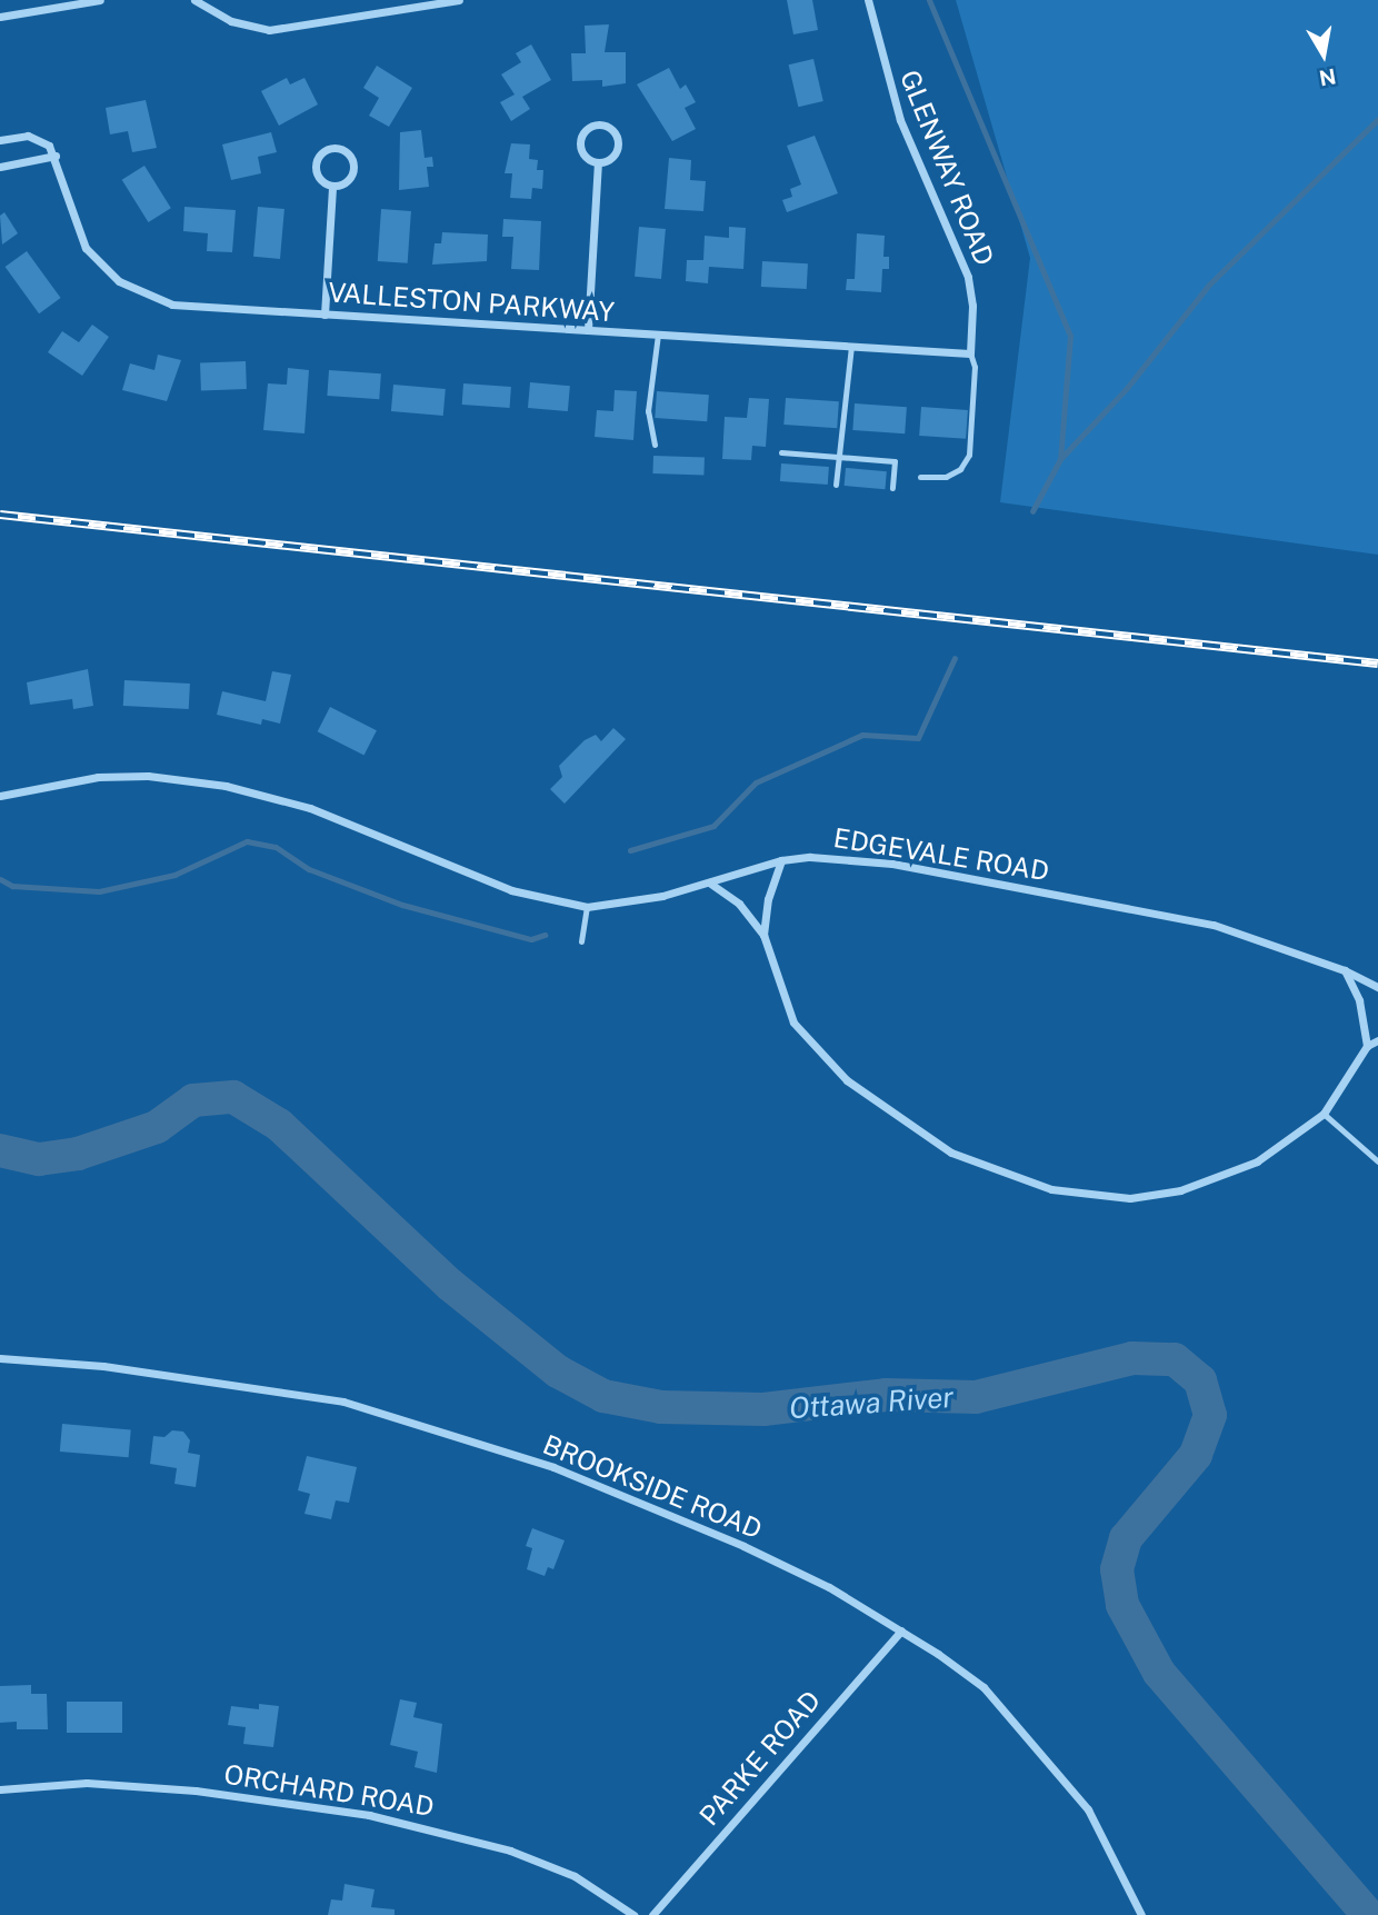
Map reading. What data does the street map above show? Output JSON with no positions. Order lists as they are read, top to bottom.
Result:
{
  "streets": {
    "street": [
      "GLENWAY ROAD",
      "VALLESTON PARKWAY",
      "EDGEVALE ROAD",
      "BROOKSIDE ROAD",
      "PARKE ROAD",
      "ORCHARD ROAD"
    ]
  },
  "crossings": [
    ["GLENWAY ROAD", "VALLESTON PARKWAY"],
    ["BROOKSIDE ROAD", "PARKE ROAD"]
  ],
  "water": ["Ottawa River"],
  "north": "bottom"
}
